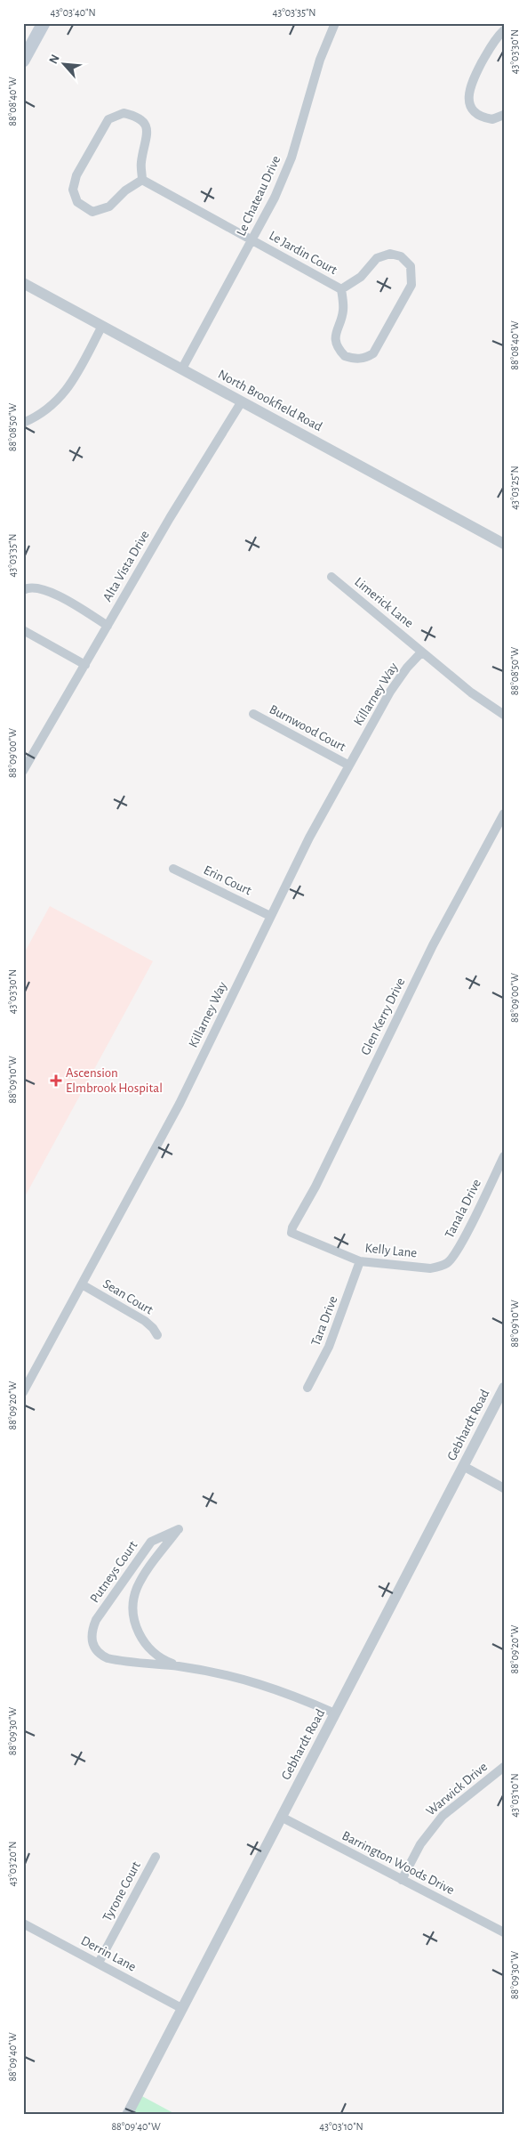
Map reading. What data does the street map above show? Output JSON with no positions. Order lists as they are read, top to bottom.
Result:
{
  "streets": {
    "street": [
      "Le Chateau Drive",
      "Le Jardin Court",
      "North Brookfield Road",
      "Alta Vista Drive",
      "Limerick Lane",
      "Killarney Way",
      "Burnwood Court",
      "Erin Court",
      "Glen Kerry Drive",
      "Tanala Drive",
      "Kelly Lane",
      "Sean Court",
      "Tara Drive",
      "Gebhardt Road",
      "Putneys Court",
      "Warwick Drive",
      "Barrington Woods Drive",
      "Tyrone Court",
      "Derrin Lane"
    ]
  },
  "crossings": [
    ["Le Chateau Drive", "Le Jardin Court"],
    ["Le Chateau Drive", "North Brookfield Road"],
    ["North Brookfield Road", "Alta Vista Drive"],
    ["Limerick Lane", "Killarney Way"],
    ["Killarney Way", "Burnwood Court"],
    ["Killarney Way", "Erin Court"],
    ["Killarney Way", "Sean Court"],
    ["Glen Kerry Drive", "Kelly Lane"],
    ["Tanala Drive", "Kelly Lane"],
    ["Kelly Lane", "Tara Drive"],
    ["Gebhardt Road", "Putneys Court"],
    ["Gebhardt Road", "Barrington Woods Drive"],
    ["Gebhardt Road", "Derrin Lane"],
    ["Warwick Drive", "Barrington Woods Drive"],
    ["Tyrone Court", "Derrin Lane"]
  ],
  "places": {
    "health": ["Ascension Elmbrook Hospital"]
  },
  "north": "top left",
  "coordinates": [
    "43°03'40\"N",
    "43°03'35\"N",
    "43°03'30\"N",
    "88°08'40\"W",
    "88°08'50\"W",
    "43°03'25\"N",
    "88°09'00\"W",
    "88°09'10\"W",
    "88°09'20\"W",
    "88°09'30\"W",
    "43°03'10\"N",
    "43°03'20\"N",
    "88°09'40\"W"
  ]
}
